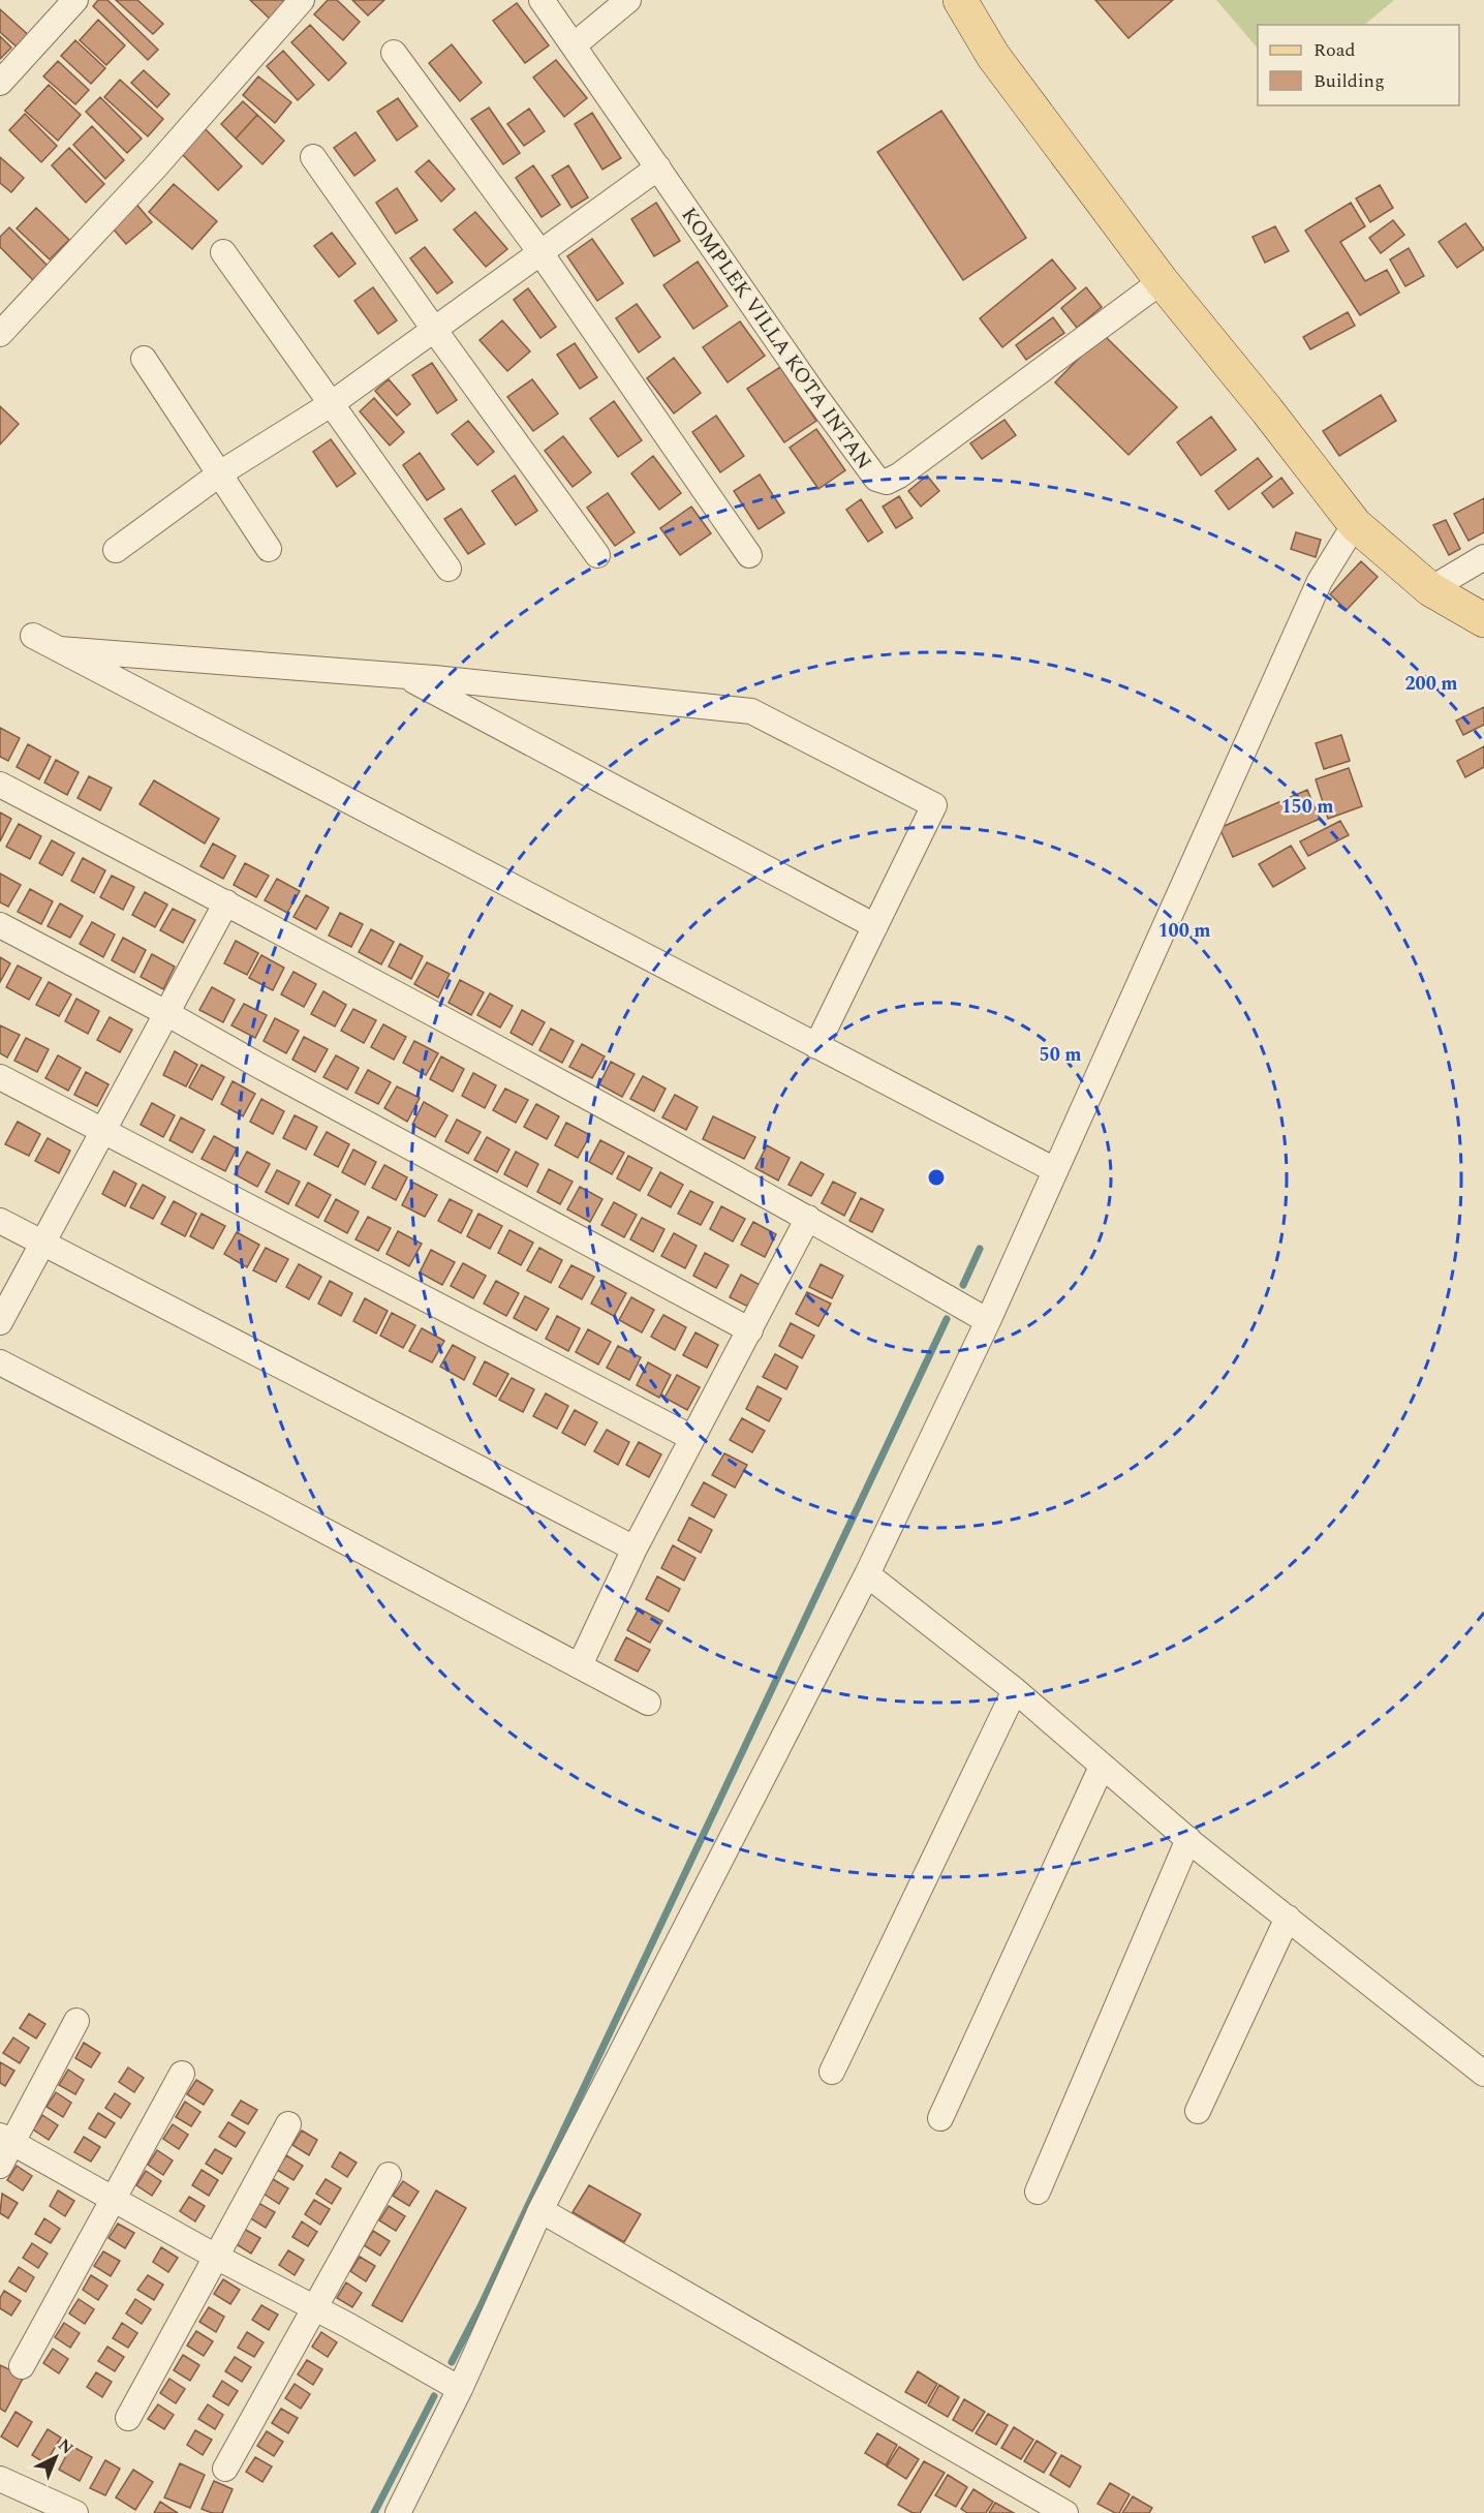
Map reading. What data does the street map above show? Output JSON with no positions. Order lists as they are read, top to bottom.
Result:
{
  "streets": {
    "street": ["KOMPLEK VILLA KOTA INTAN"]
  },
  "legend": ["Road", "Building"],
  "north": "top right",
  "rings": [
    "200 m",
    "150 m",
    "100 m",
    "50 m"
  ]
}
